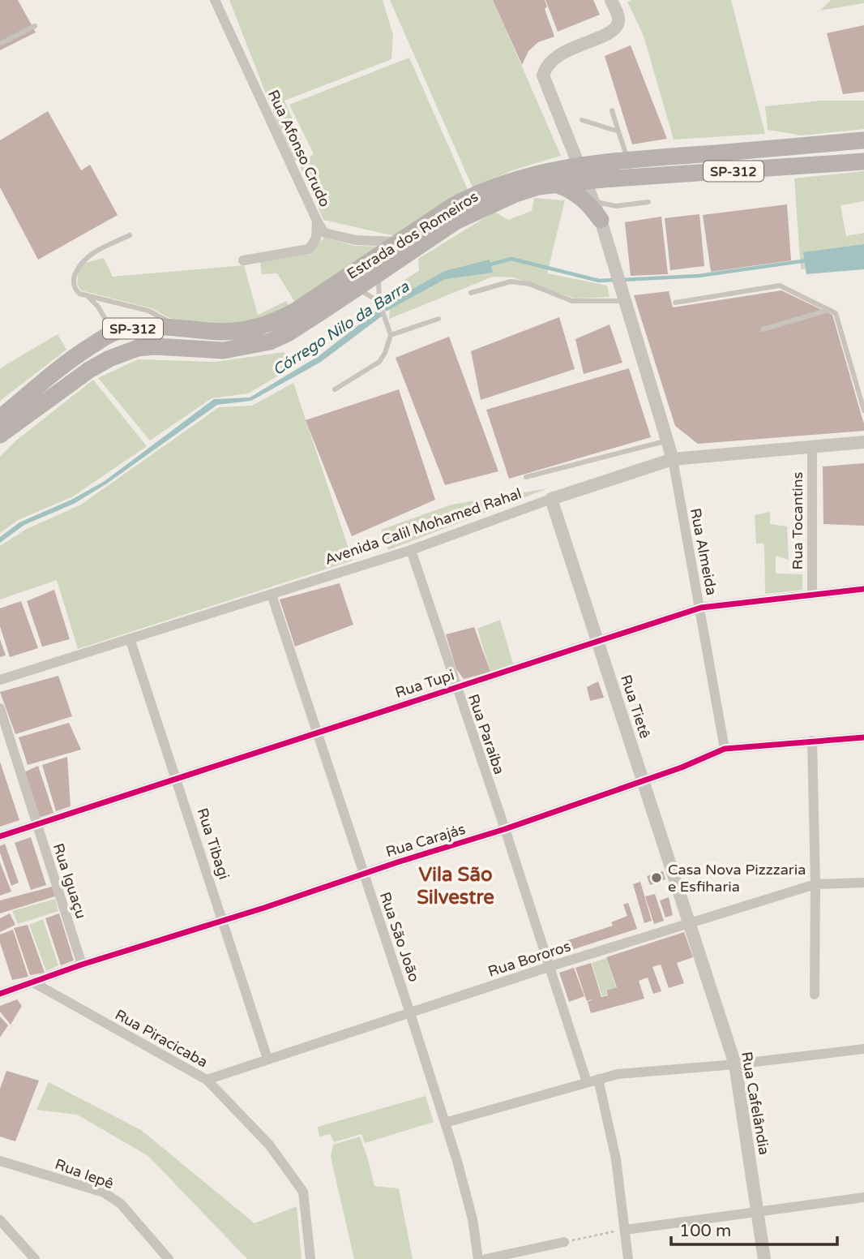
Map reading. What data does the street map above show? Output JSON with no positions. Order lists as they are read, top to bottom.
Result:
{
  "streets": {
    "main road": ["SP-312", "Estrada dos Romeiros"],
    "street": [
      "Rua Afonso Crudo",
      "Rua Tocantins",
      "Avenida Calil Mohamed Rahal",
      "Rua Almeida",
      "Rua Tupi",
      "Rua Tietê",
      "Rua Paraíba",
      "Rua Carajás",
      "Rua Tibagi",
      "Rua Iguaçu",
      "Rua São João",
      "Rua Bororos",
      "Rua Piracicaba",
      "Rua Cafelândia",
      "Rua Iepê"
    ]
  },
  "crossings": [
    ["Estrada dos Romeiros", "Rua Almeida"],
    ["Rua Tocantins", "Avenida Calil Mohamed Rahal"],
    ["Rua Tocantins", "Rua Tupi"],
    ["Avenida Calil Mohamed Rahal", "Rua Almeida"],
    ["Avenida Calil Mohamed Rahal", "Rua Tietê"],
    ["Avenida Calil Mohamed Rahal", "Rua Paraíba"],
    ["Avenida Calil Mohamed Rahal", "Rua Tibagi"],
    ["Avenida Calil Mohamed Rahal", "Rua São João"],
    ["Rua Almeida", "Rua Tupi"],
    ["Rua Almeida", "Rua Carajás"],
    ["Rua Tupi", "Rua Tietê"],
    ["Rua Tupi", "Rua Paraíba"],
    ["Rua Tupi", "Rua Tibagi"],
    ["Rua Tupi", "Rua Iguaçu"],
    ["Rua Tupi", "Rua São João"],
    ["Rua Tietê", "Rua Carajás"],
    ["Rua Tietê", "Rua Bororos"],
    ["Rua Tietê", "Rua Cafelândia"],
    ["Rua Paraíba", "Rua Carajás"],
    ["Rua Paraíba", "Rua Bororos"],
    ["Rua Carajás", "Rua Tibagi"],
    ["Rua Carajás", "Rua Iguaçu"],
    ["Rua Carajás", "Rua São João"],
    ["Rua Carajás", "Rua Piracicaba"],
    ["Rua Tibagi", "Rua Bororos"],
    ["Rua São João", "Rua Bororos"],
    ["Rua Bororos", "Rua Piracicaba"],
    ["Rua Bororos", "Rua Cafelândia"]
  ],
  "districts": ["Vila São Silvestre"],
  "water": ["Córrego Nilo da Barra"],
  "places": ["Casa Nova Pizzzaria e Esfiharia"],
  "scale_bar": "100 m"
}
